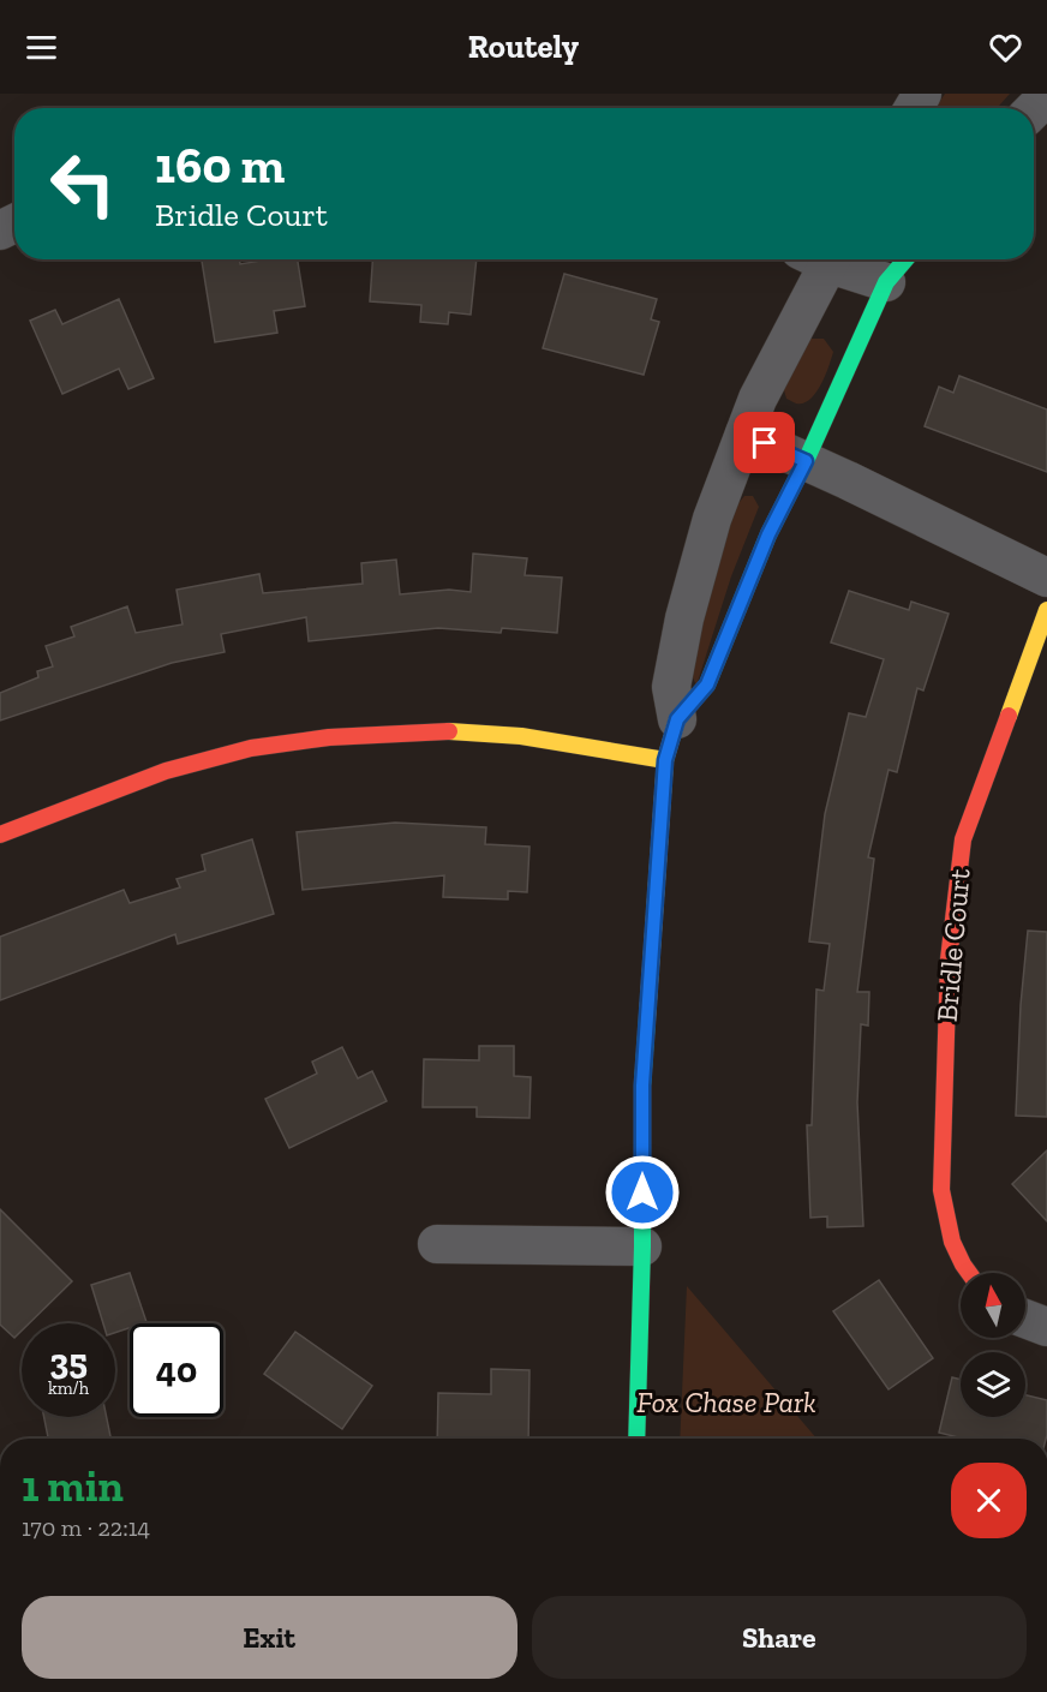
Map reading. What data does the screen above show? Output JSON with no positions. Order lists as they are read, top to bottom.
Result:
{
  "streets": {
    "street": ["Bridle Court"]
  },
  "parks": ["Fox Chase Park"],
  "north": "top",
  "page": {
    "header": "Routely",
    "turn": ["160 m", "Bridle Court"],
    "speed": "35 km/h",
    "limit": "40",
    "heading": ["1 min", "170 m · 22:14"],
    "buttons": ["Exit", "Share"]
  }
}
